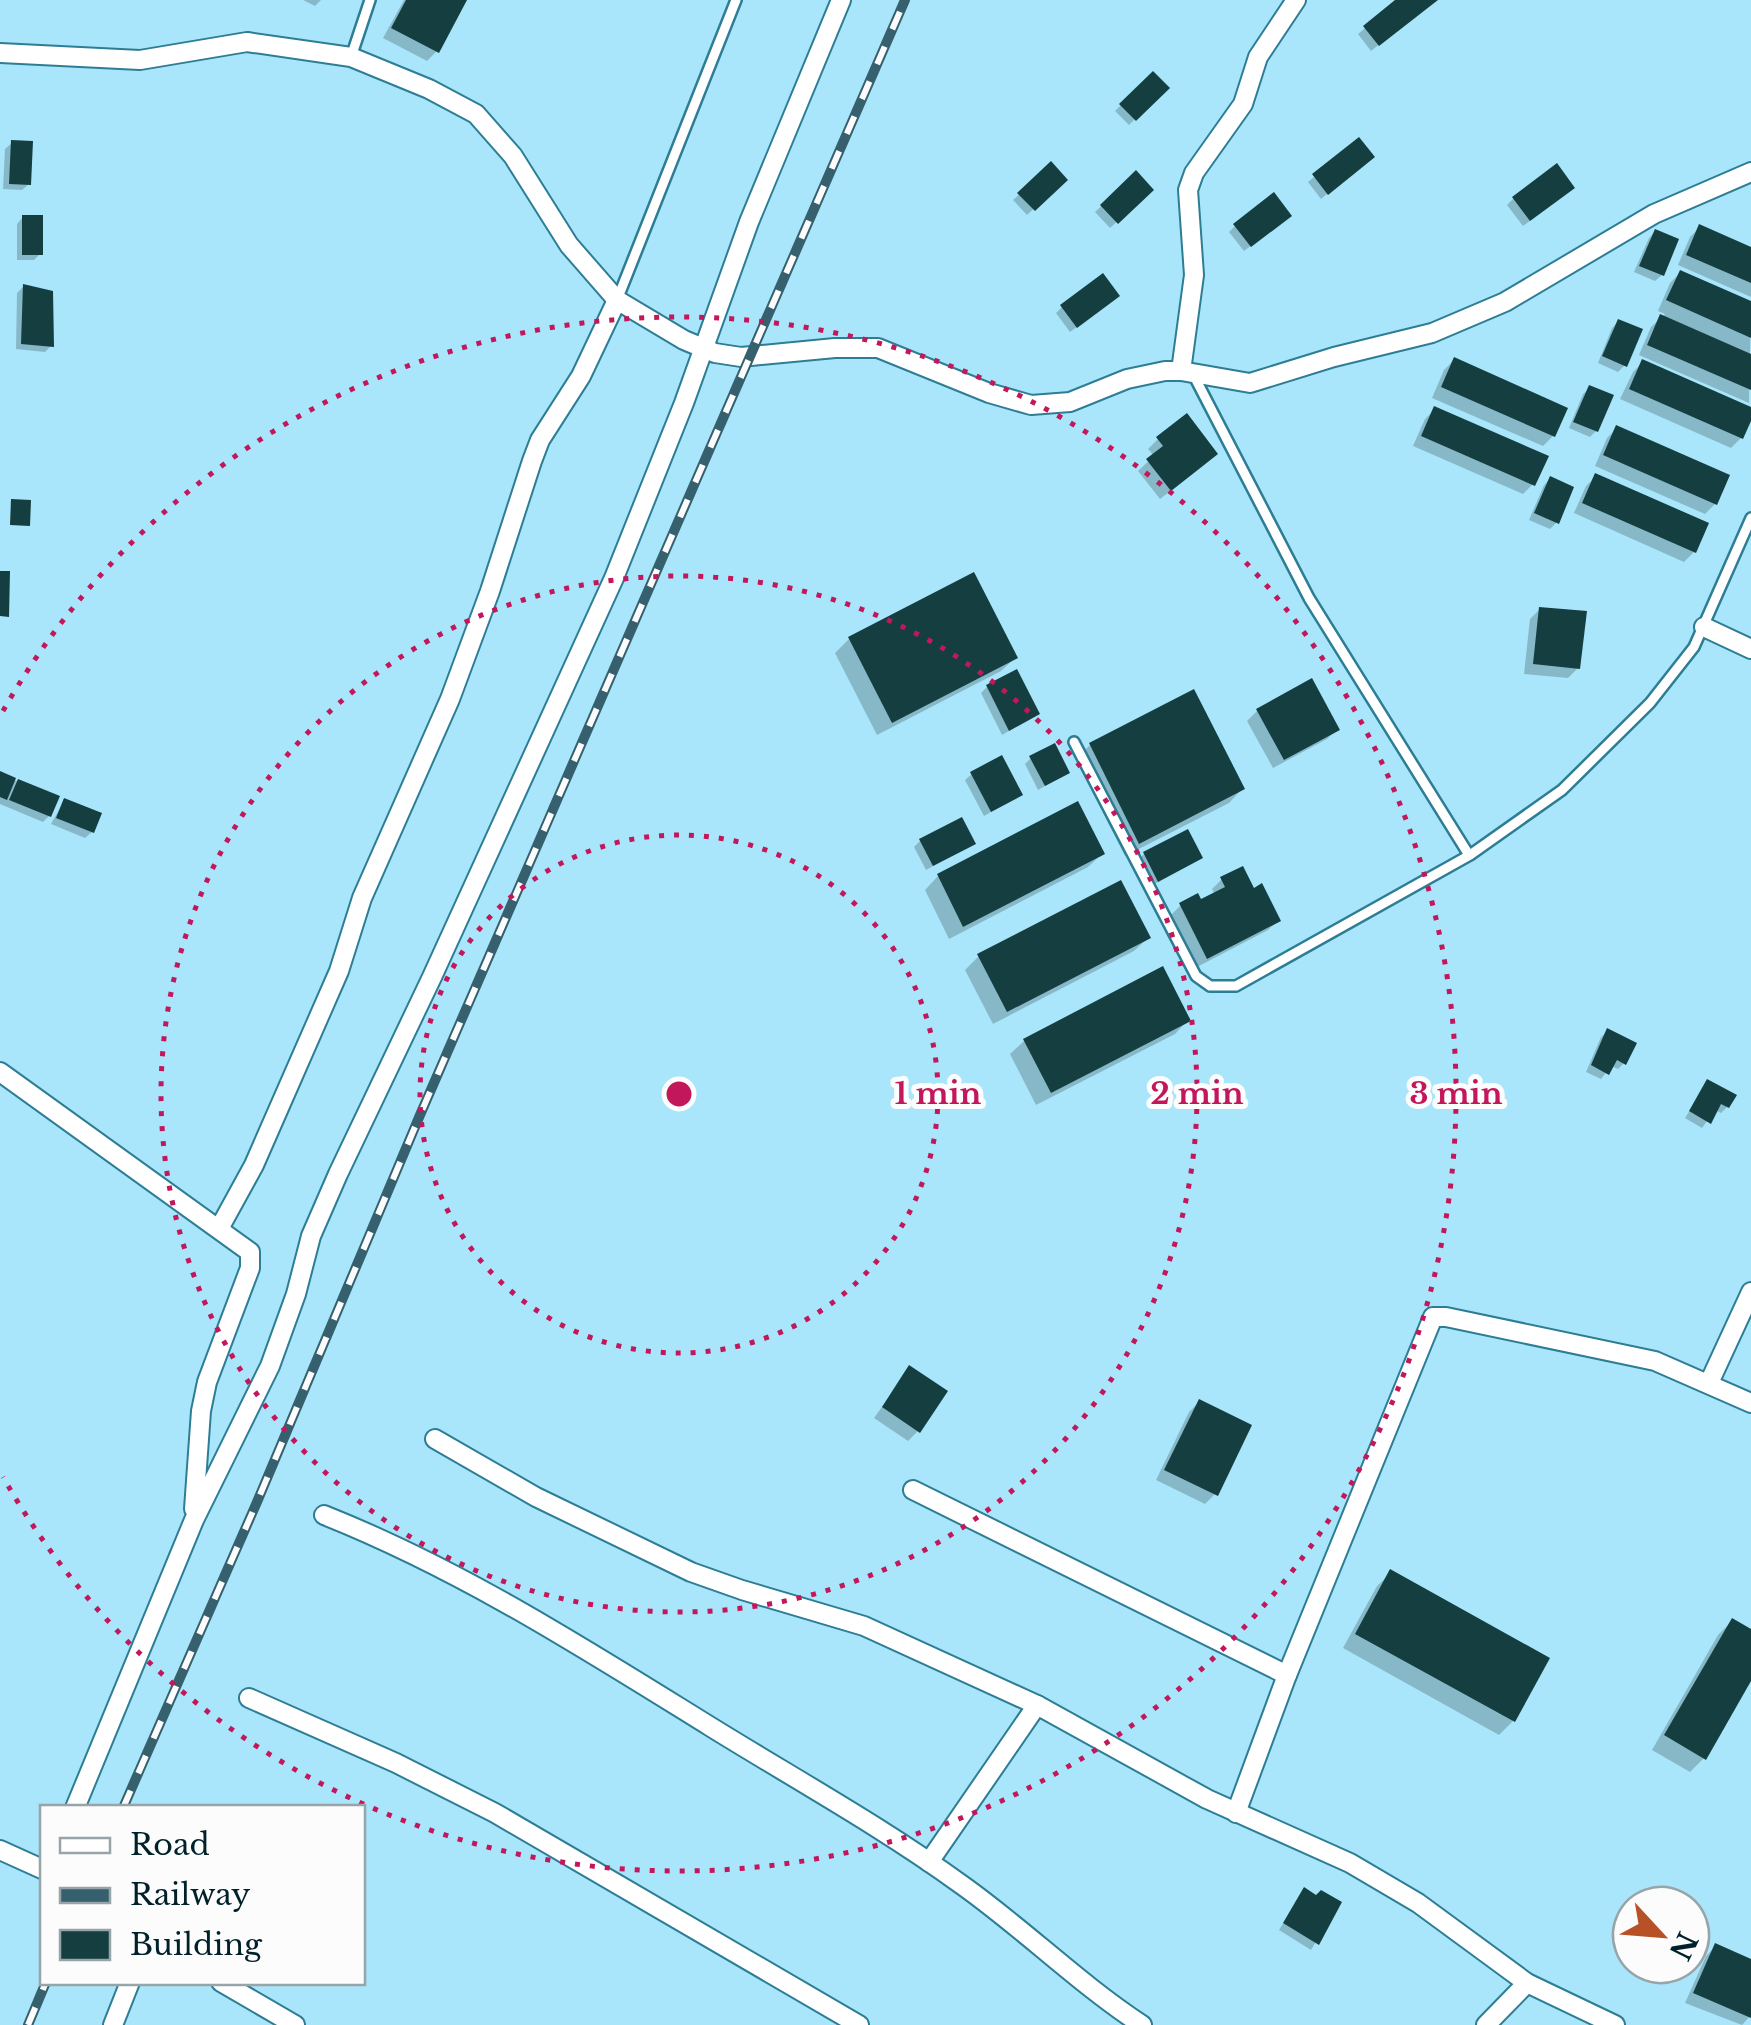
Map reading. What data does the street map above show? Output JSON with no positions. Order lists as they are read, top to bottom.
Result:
{
  "legend": ["Road", "Railway", "Building"],
  "north": "bottom right",
  "rings": ["1 min", "2 min", "3 min"]
}
